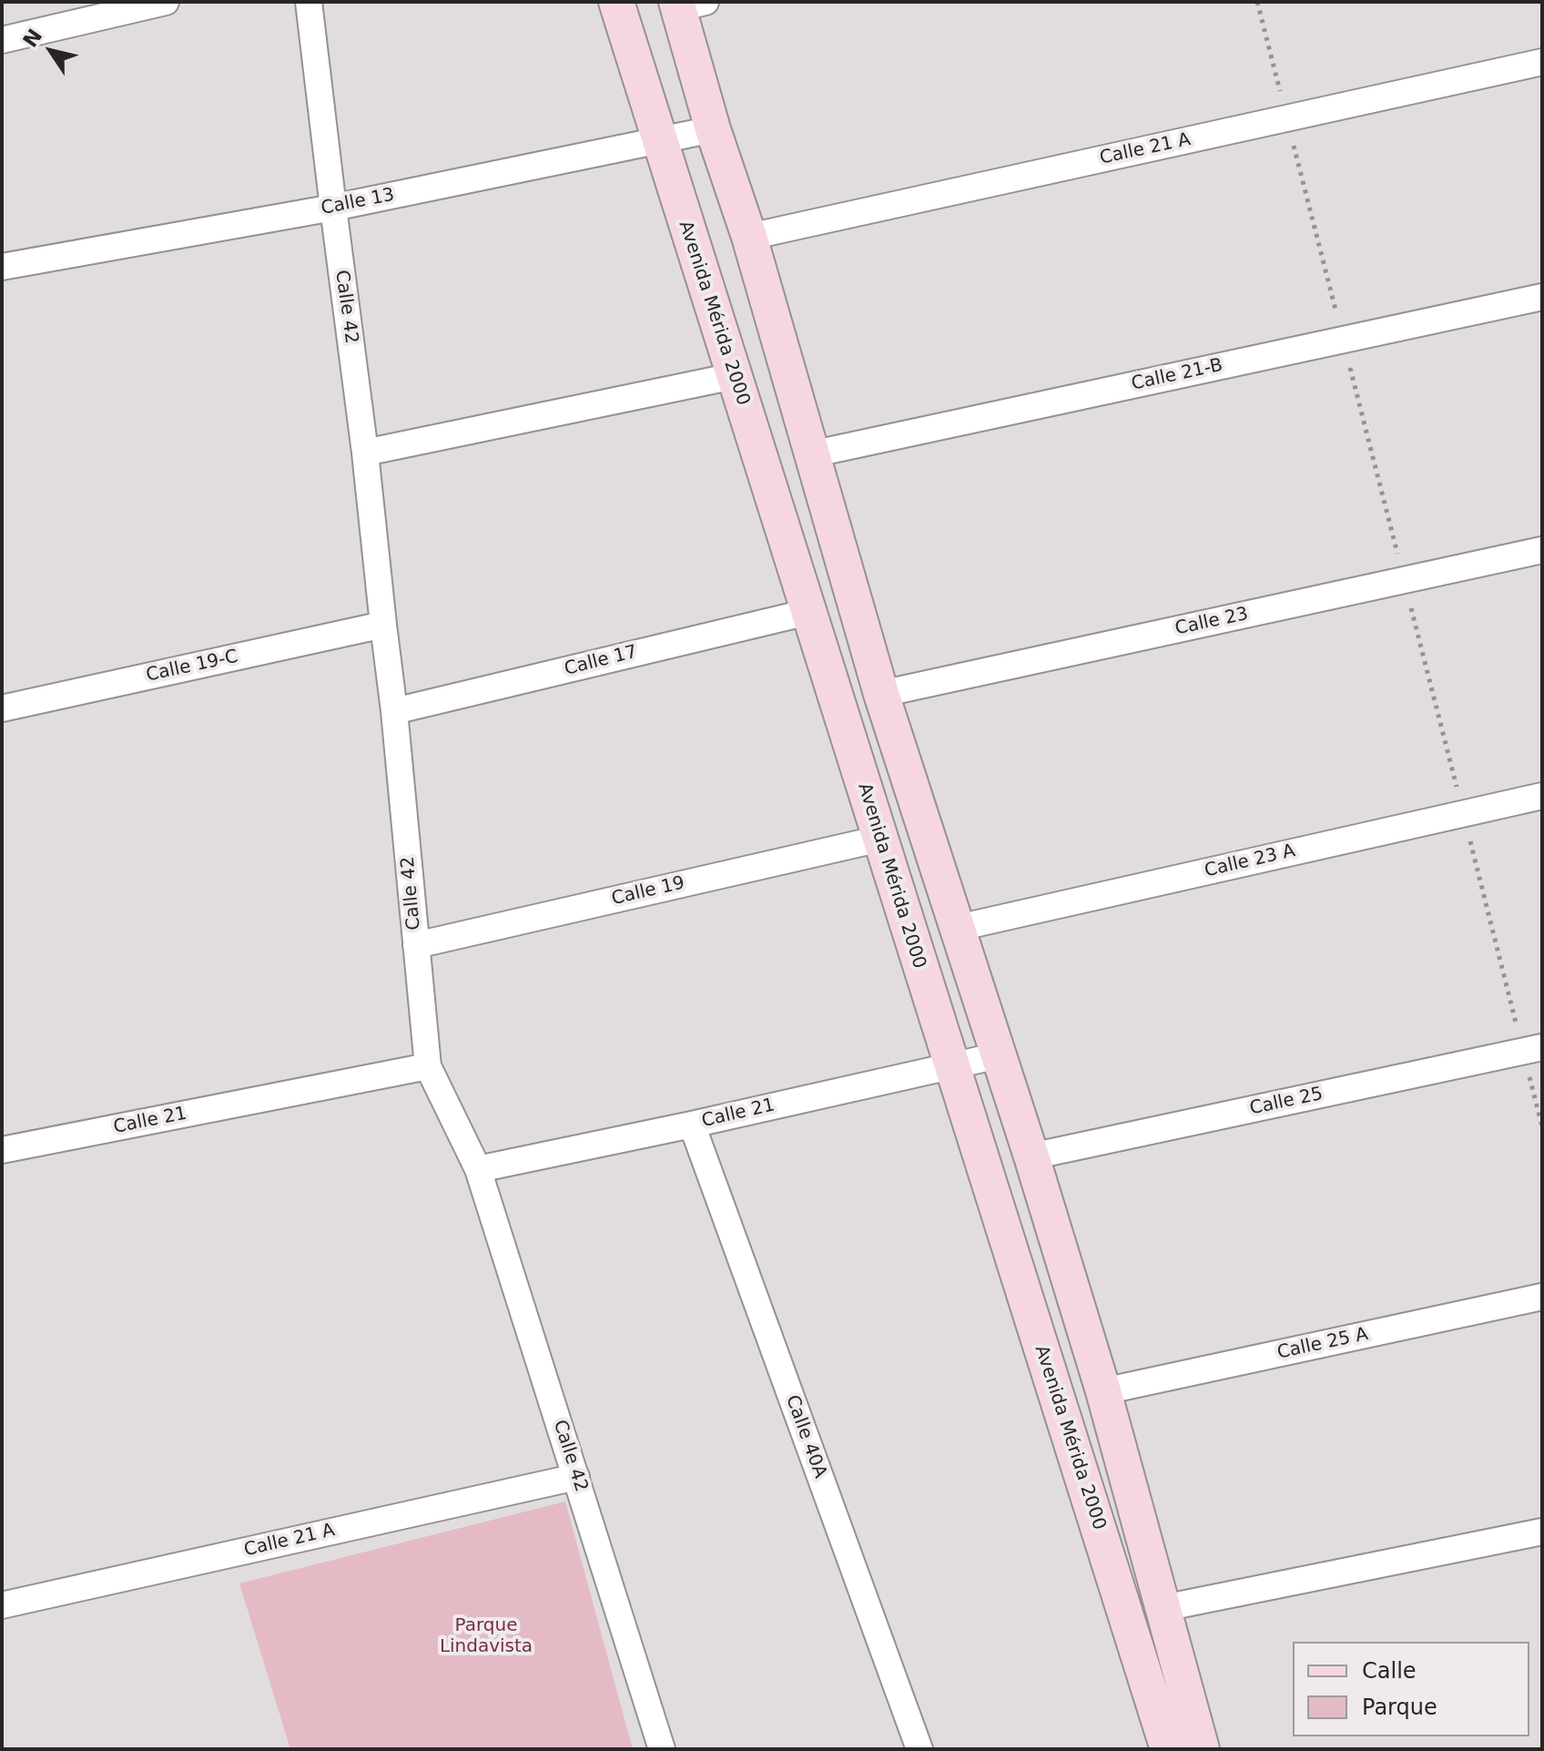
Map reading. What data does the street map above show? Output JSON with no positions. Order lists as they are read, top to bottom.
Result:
{
  "streets": {
    "main road": ["Avenida Mérida 2000"],
    "street": [
      "Calle 21 A",
      "Calle 13",
      "Calle 42",
      "Calle 21-B",
      "Calle 23",
      "Calle 17",
      "Calle 19-C",
      "Calle 23 A",
      "Calle 19",
      "Calle 25",
      "Calle 21",
      "Calle 25 A",
      "Calle 40A"
    ]
  },
  "crossings": [
    ["Calle 21 A", "Calle 42"],
    ["Calle 13", "Calle 42"],
    ["Calle 13", "Avenida Mérida 2000"],
    ["Calle 42", "Calle 17"],
    ["Calle 42", "Calle 19-C"],
    ["Calle 42", "Calle 19"],
    ["Calle 42", "Calle 21"],
    ["Avenida Mérida 2000", "Calle 17"],
    ["Avenida Mérida 2000", "Calle 19"],
    ["Avenida Mérida 2000", "Calle 21"],
    ["Calle 21", "Calle 40A"]
  ],
  "parks": ["Parque Lindavista"],
  "legend": ["Calle", "Parque"],
  "north": "top left"
}
